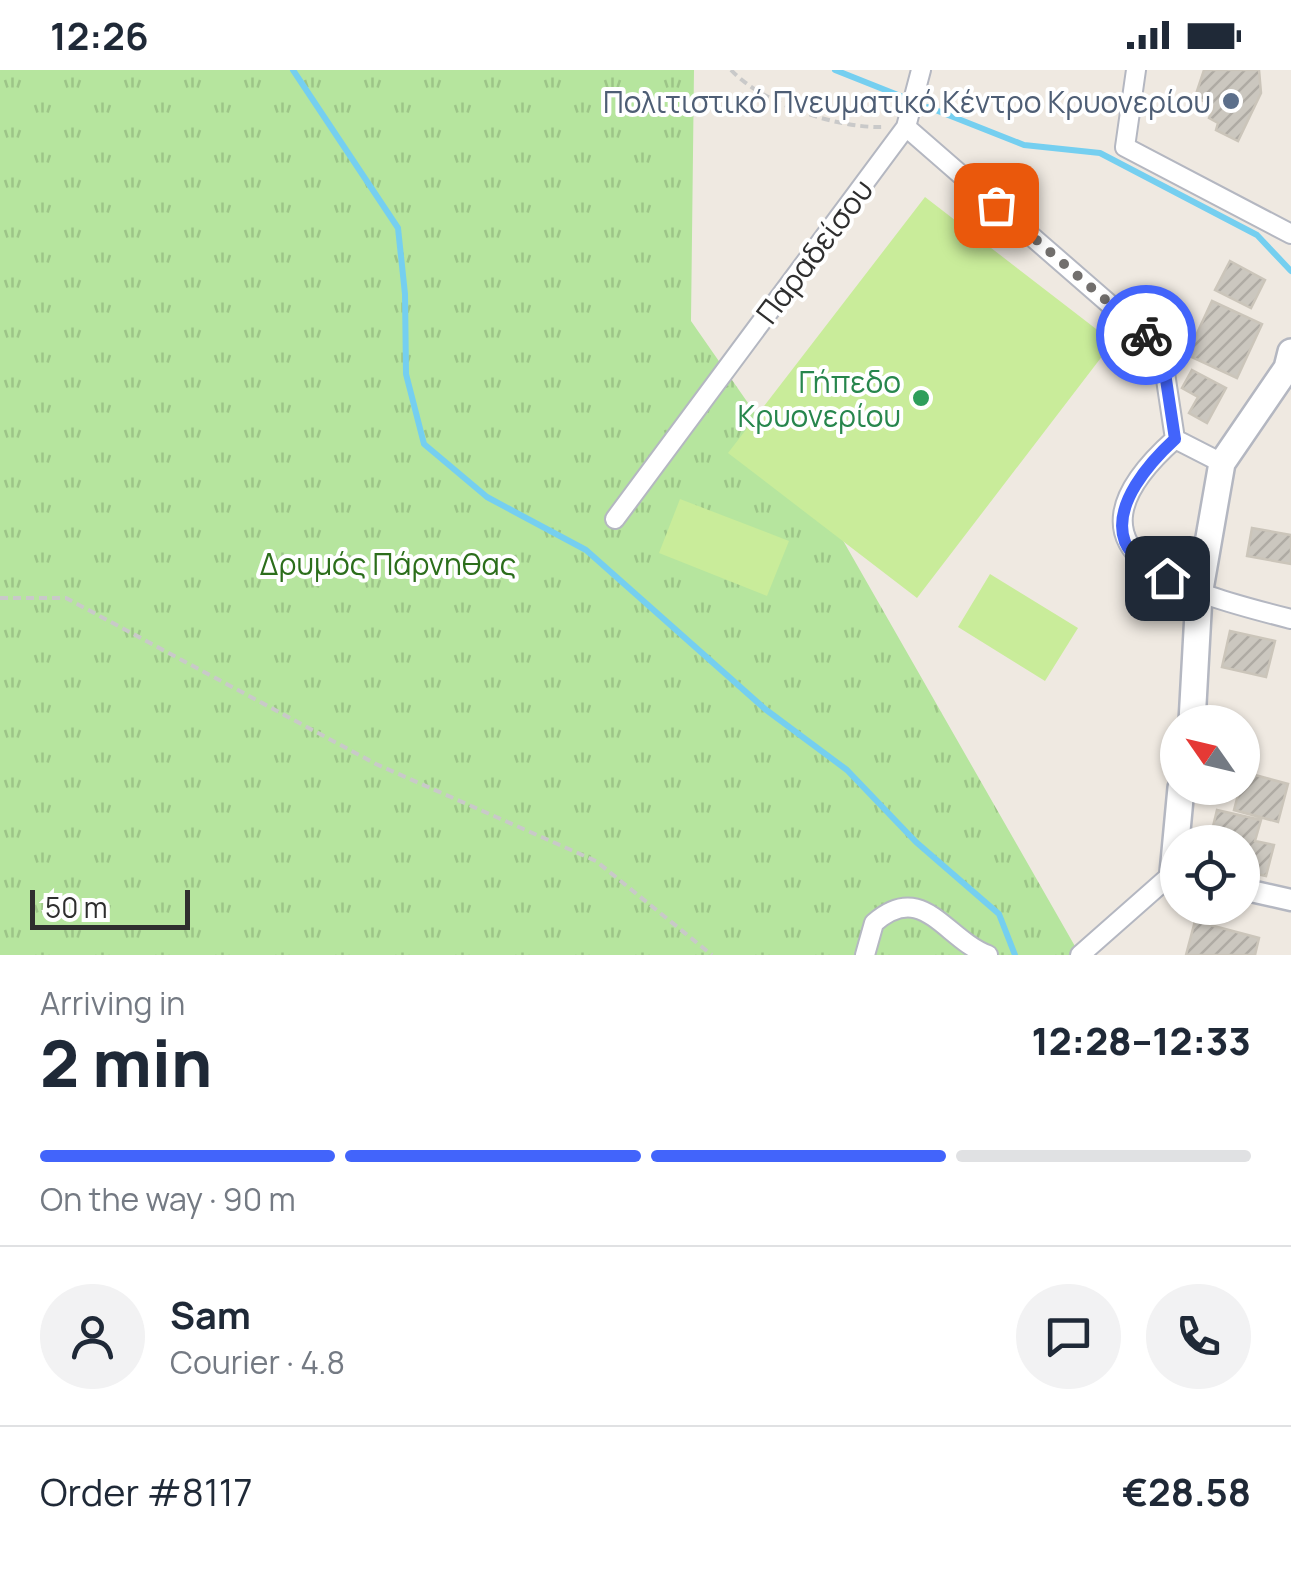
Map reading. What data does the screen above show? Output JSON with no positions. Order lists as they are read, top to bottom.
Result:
{
  "streets": {
    "street": ["Παραδείσου"]
  },
  "parks": ["Δρυμός Πάρνηθας"],
  "places": ["Πολιτιστικό Πνευματικό Κέντρο Κρυονερίου", "Γήπεδο Κρυονερίου"],
  "scale_bar": "50 m",
  "north": "top left",
  "page": {
    "status": "12:26",
    "scale": "50 m",
    "heading": ["2 min", "Arriving in", "12:28–12:33"],
    "panel": [
      "Sam",
      "Courier · 4.8",
      "Order #8117",
      "€28.58"
    ],
    "bar": "On the way · 90 m"
  }
}
